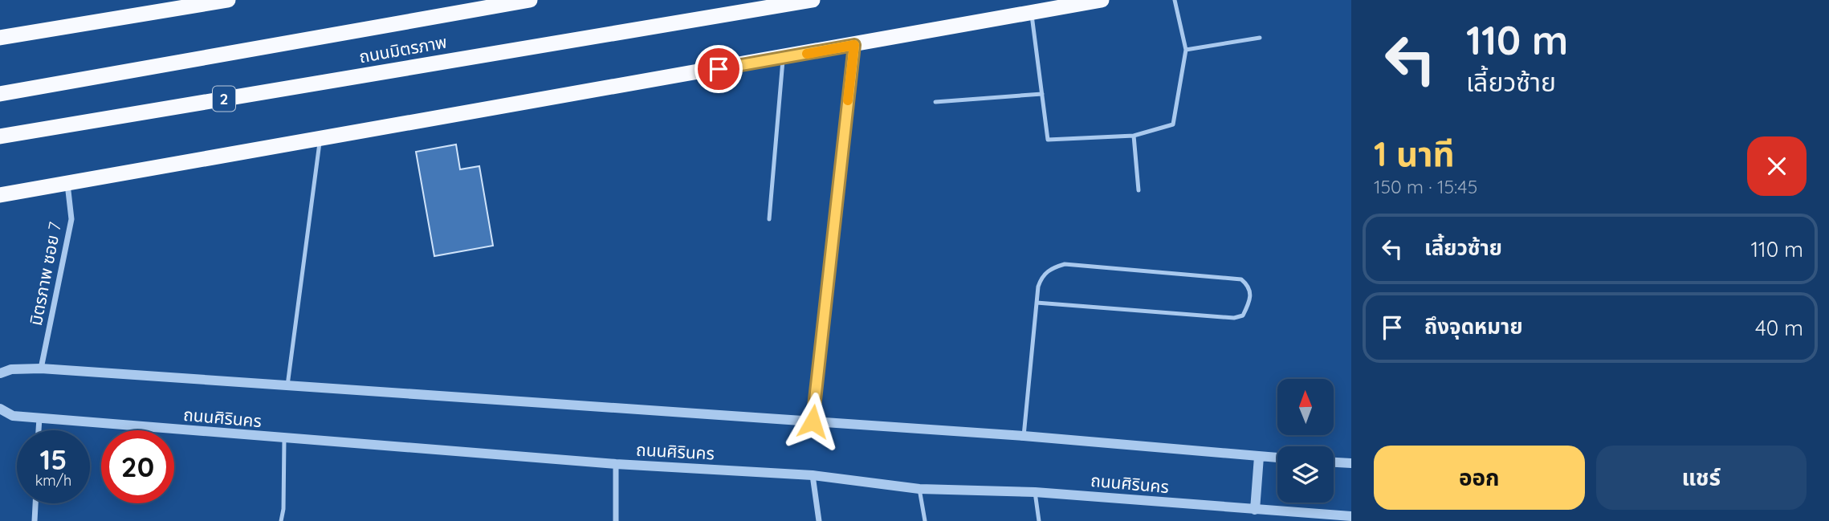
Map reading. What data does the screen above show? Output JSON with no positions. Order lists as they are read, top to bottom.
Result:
{
  "streets": {
    "highway": ["ถนนมิตรภาพ", "2"],
    "street": ["มิตรภาพ ซอย 7", "ถนนศิรินคร"]
  },
  "north": "top",
  "page": {
    "turn": ["110 m", "เลี้ยวซ้าย"],
    "heading": ["1 นาที", "150 m · 15:45"],
    "list": [
      {
        "name": "เลี้ยวซ้าย",
        "value": "110 m"
      },
      {
        "name": "ถึงจุดหมาย",
        "value": "40 m"
      }
    ],
    "speed": "15 km/h",
    "limit": "20",
    "buttons": ["ออก", "แชร์"]
  }
}
